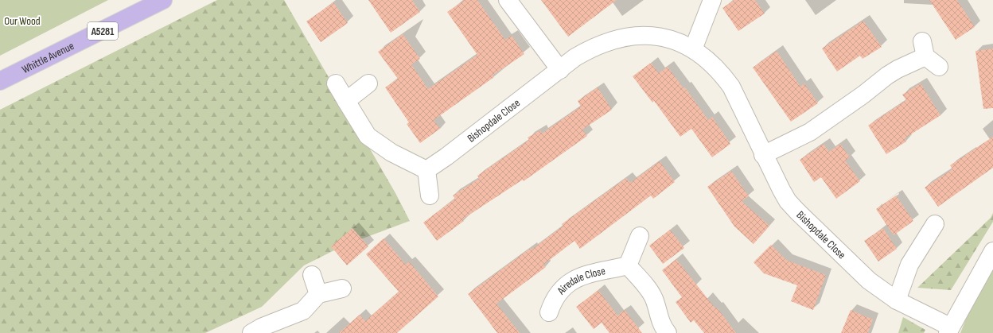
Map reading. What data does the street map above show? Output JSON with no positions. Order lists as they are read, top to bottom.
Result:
{
  "streets": {
    "main road": ["A5281", "Whittle Avenue"],
    "street": ["Bishopdale Close", "Airedale Close"]
  },
  "parks": ["Our Wood"]
}
